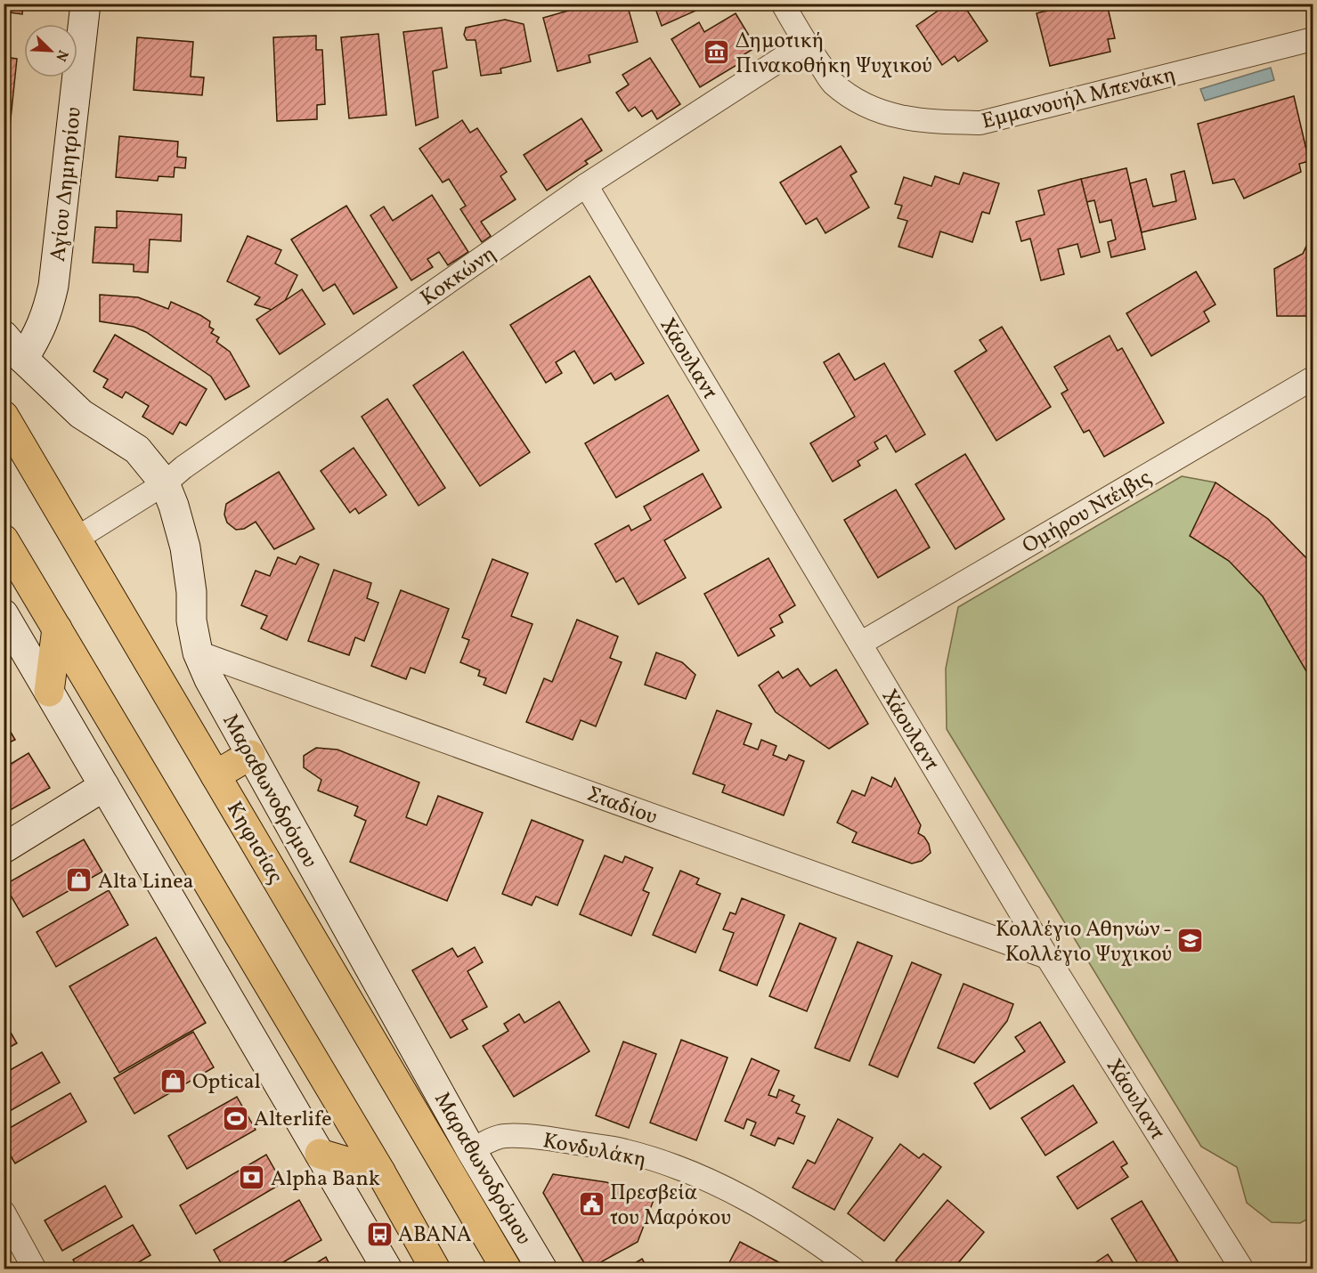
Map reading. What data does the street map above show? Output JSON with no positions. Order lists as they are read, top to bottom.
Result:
{
  "streets": {
    "main road": ["Κηφισίας"],
    "street": [
      "Εμμανουήλ Μπενάκη",
      "Αγίου Δημητρίου",
      "Κοκκώνη",
      "Χάουλαντ",
      "Ομήρου Ντέιβις",
      "Μαραθωνοδρόμου",
      "Σταδίου",
      "Κονδυλάκη"
    ]
  },
  "crossings": [
    ["Εμμανουήλ Μπενάκη", "Κοκκώνη"],
    ["Αγίου Δημητρίου", "Μαραθωνοδρόμου"],
    ["Κοκκώνη", "Χάουλαντ"],
    ["Κοκκώνη", "Μαραθωνοδρόμου"],
    ["Κοκκώνη", "Κηφισίας"],
    ["Χάουλαντ", "Ομήρου Ντέιβις"],
    ["Χάουλαντ", "Σταδίου"],
    ["Μαραθωνοδρόμου", "Σταδίου"],
    ["Μαραθωνοδρόμου", "Κονδυλάκη"]
  ],
  "places": {
    "museum": ["Δημοτική Πινακοθήκη Ψυχικού"],
    "shop": ["Alta Linea", "Optical"],
    "school or university": ["Κολλέγιο Αθηνών - Κολλέγιο Ψυχικού"],
    "sports": ["Alterlife"],
    "bank": ["Alpha Bank"],
    "public building": ["Πρεσβεία του Μαρόκου"],
    "bus stop": ["ΑΒΑΝΑ"]
  },
  "north": "bottom right"
}
